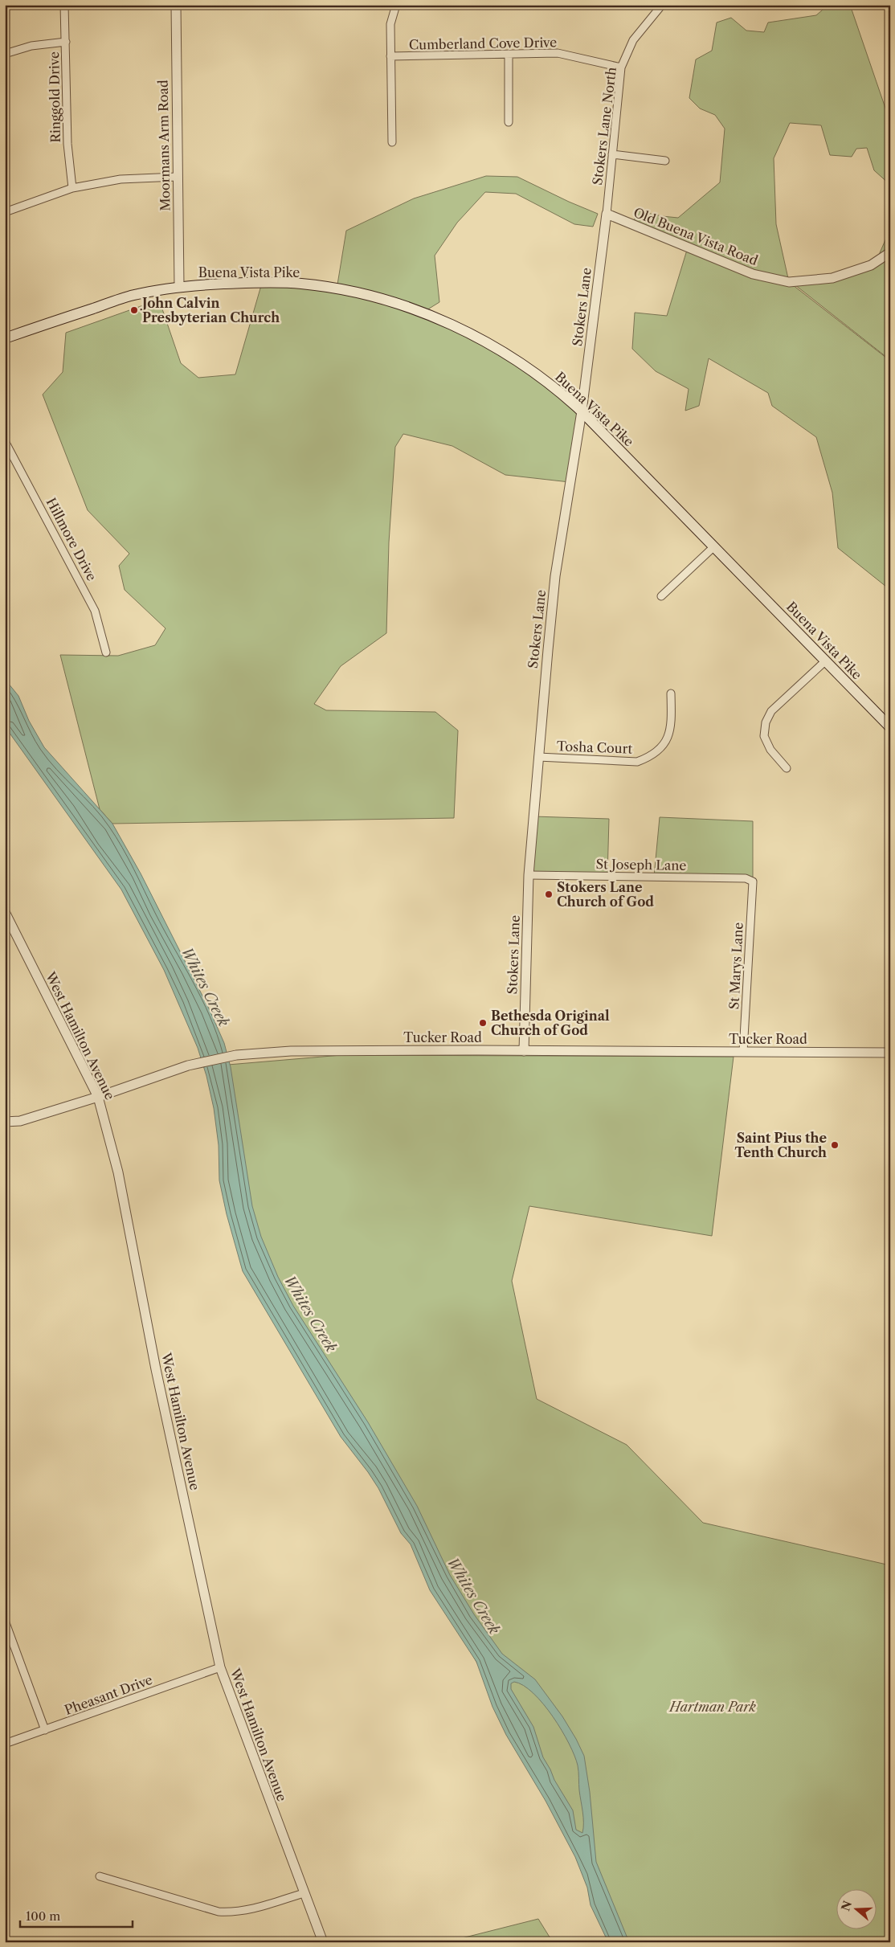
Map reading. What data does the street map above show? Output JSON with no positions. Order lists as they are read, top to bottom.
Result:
{
  "streets": {
    "main road": ["Buena Vista Pike"],
    "street": [
      "Cumberland Cove Drive",
      "Ringgold Drive",
      "Stokers Lane North",
      "Moormans Arm Road",
      "Old Buena Vista Road",
      "Stokers Lane",
      "Hillmore Drive",
      "Tosha Court",
      "St Joseph Lane",
      "St Marys Lane",
      "West Hamilton Avenue",
      "Tucker Road",
      "Pheasant Drive"
    ]
  },
  "crossings": [
    ["Cumberland Cove Drive", "Stokers Lane North"],
    ["Stokers Lane North", "Old Buena Vista Road"],
    ["Stokers Lane North", "Stokers Lane"],
    ["Moormans Arm Road", "Buena Vista Pike"],
    ["Old Buena Vista Road", "Stokers Lane"],
    ["Buena Vista Pike", "Stokers Lane"],
    ["Stokers Lane", "Tosha Court"],
    ["Stokers Lane", "St Joseph Lane"],
    ["Stokers Lane", "Tucker Road"],
    ["St Joseph Lane", "St Marys Lane"],
    ["St Marys Lane", "Tucker Road"],
    ["West Hamilton Avenue", "Tucker Road"],
    ["West Hamilton Avenue", "Pheasant Drive"]
  ],
  "water": ["Whites Creek"],
  "parks": ["Hartman Park"],
  "places": [
    "John Calvin Presbyterian Church",
    "Stokers Lane Church of God",
    "Bethesda Original Church of God",
    "Saint Pius the Tenth Church"
  ],
  "scale_bar": "100 m",
  "north": "left"
}
